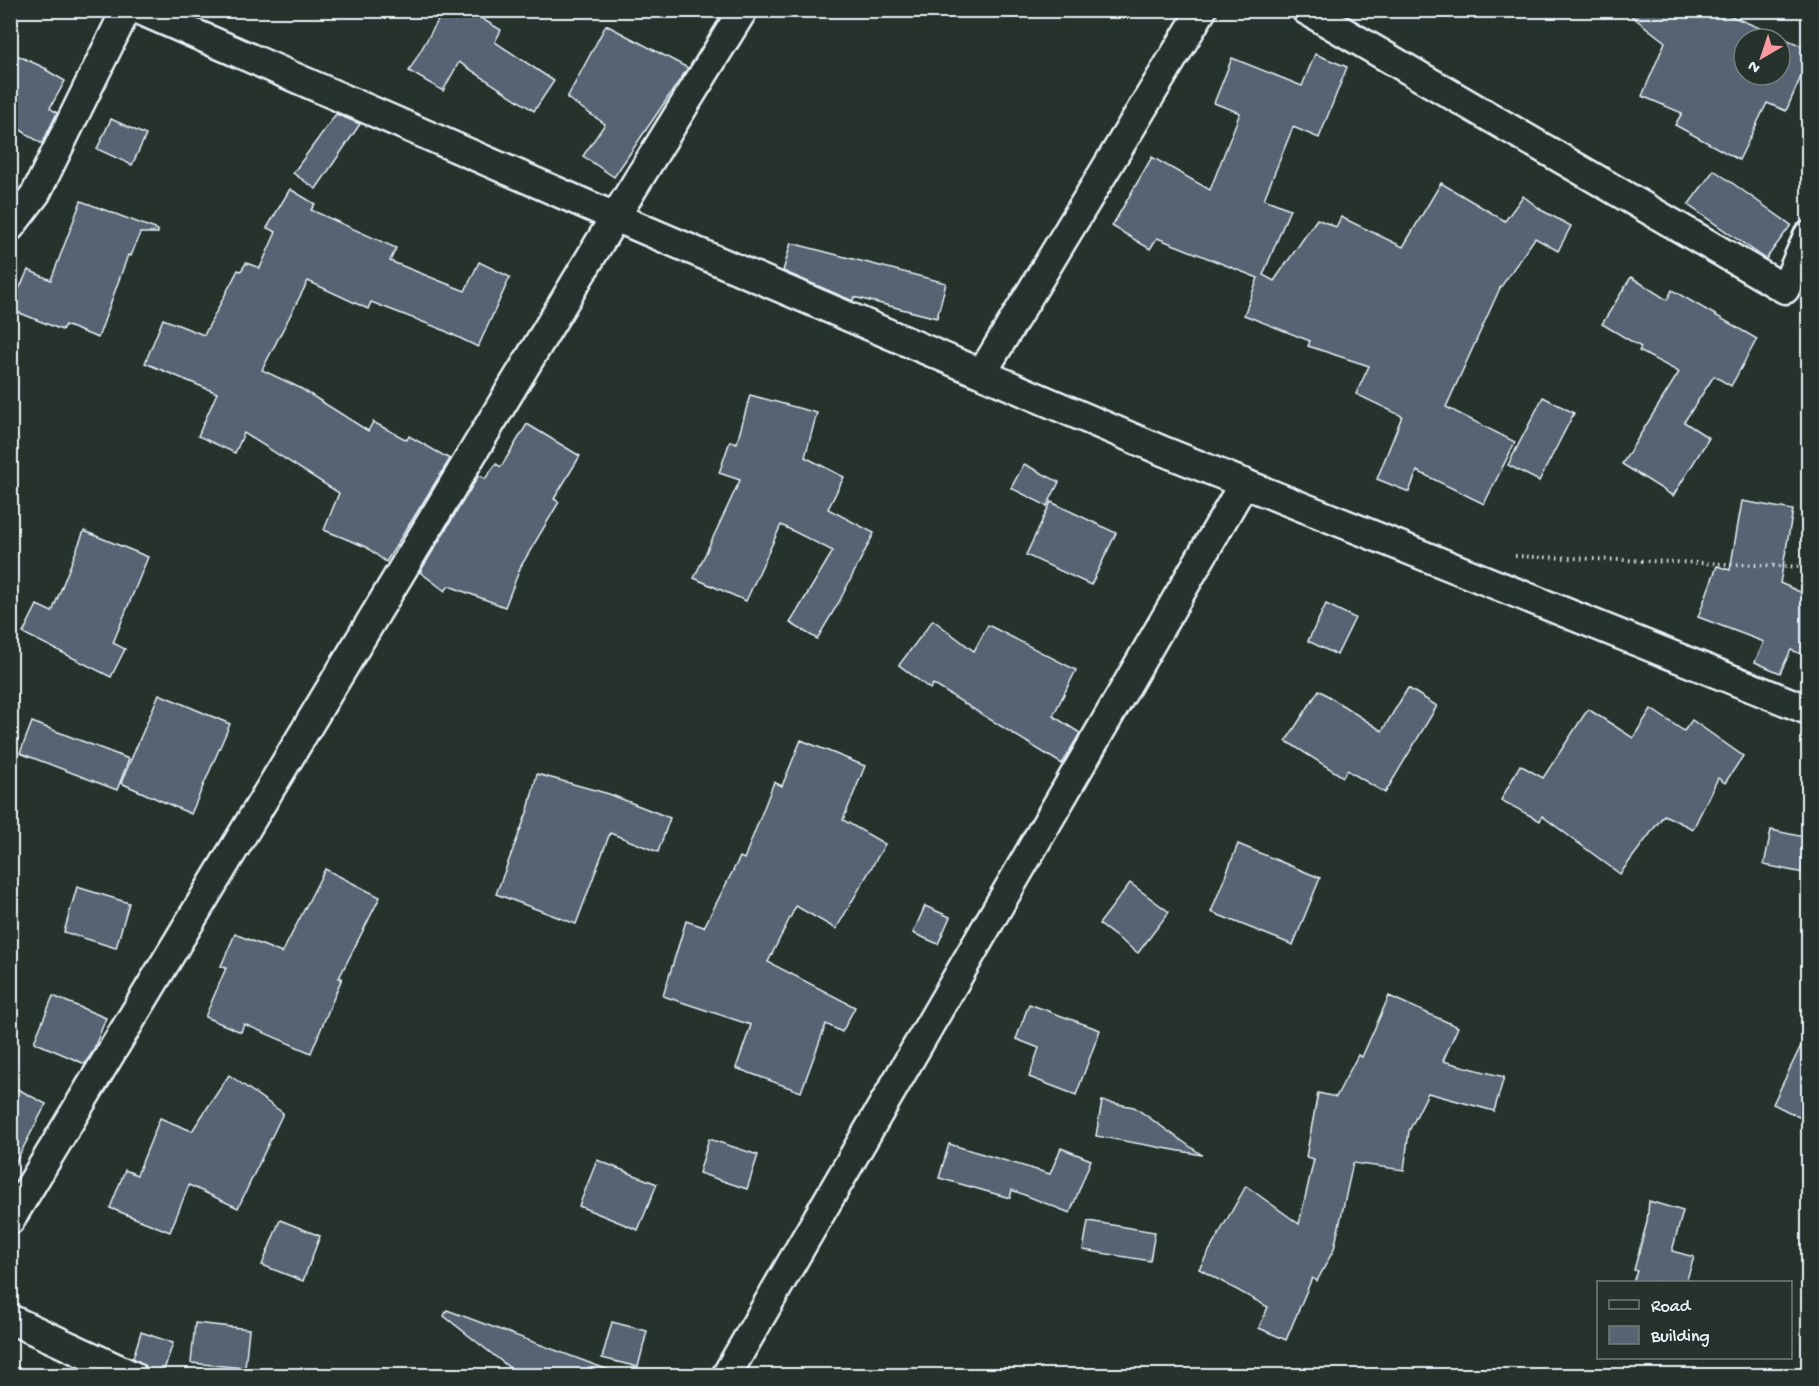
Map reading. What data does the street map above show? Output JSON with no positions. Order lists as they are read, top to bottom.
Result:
{
  "legend": ["Road", "Building"],
  "north": "bottom left"
}
